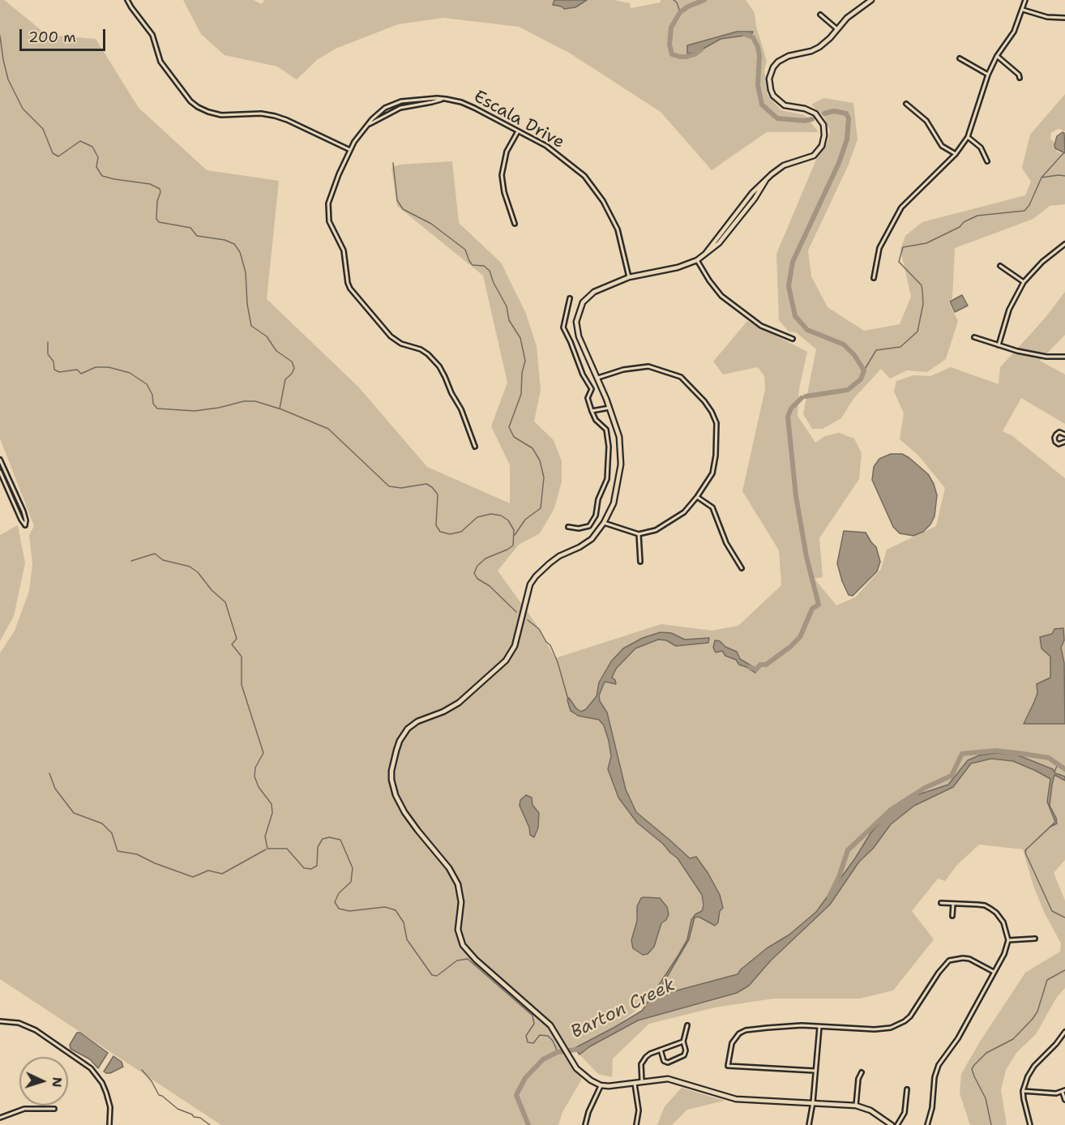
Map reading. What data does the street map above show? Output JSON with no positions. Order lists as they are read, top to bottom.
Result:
{
  "streets": {
    "street": ["Escala Drive"]
  },
  "water": ["Barton Creek"],
  "scale_bar": "200 m",
  "north": "right"
}
